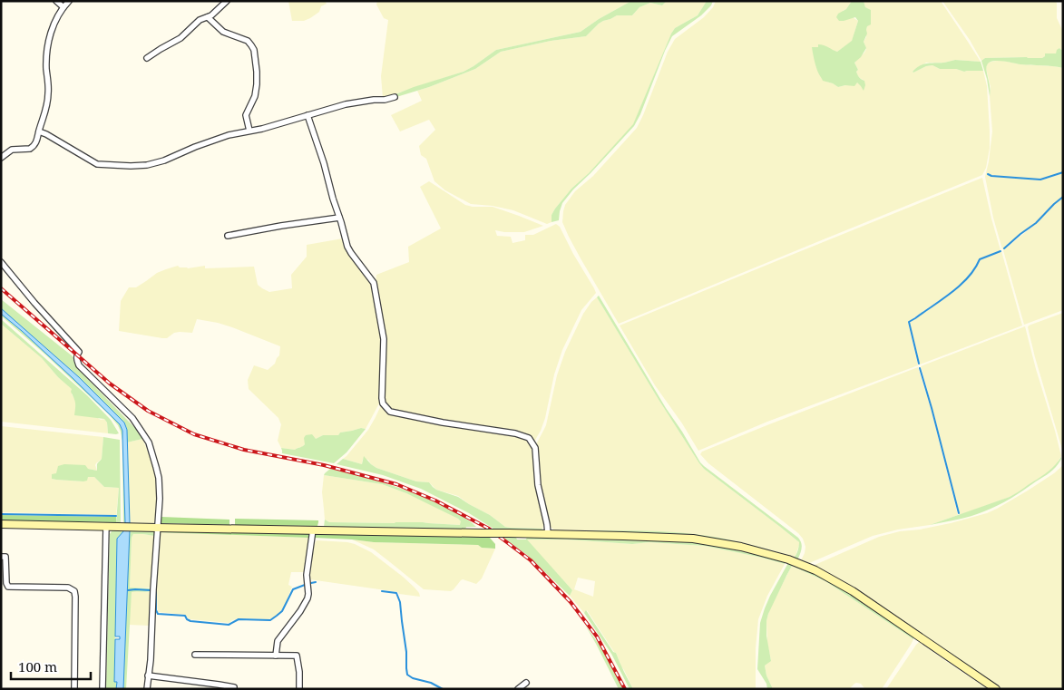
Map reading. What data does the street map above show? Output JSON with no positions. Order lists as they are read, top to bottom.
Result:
{
  "scale_bar": "100 m"
}
